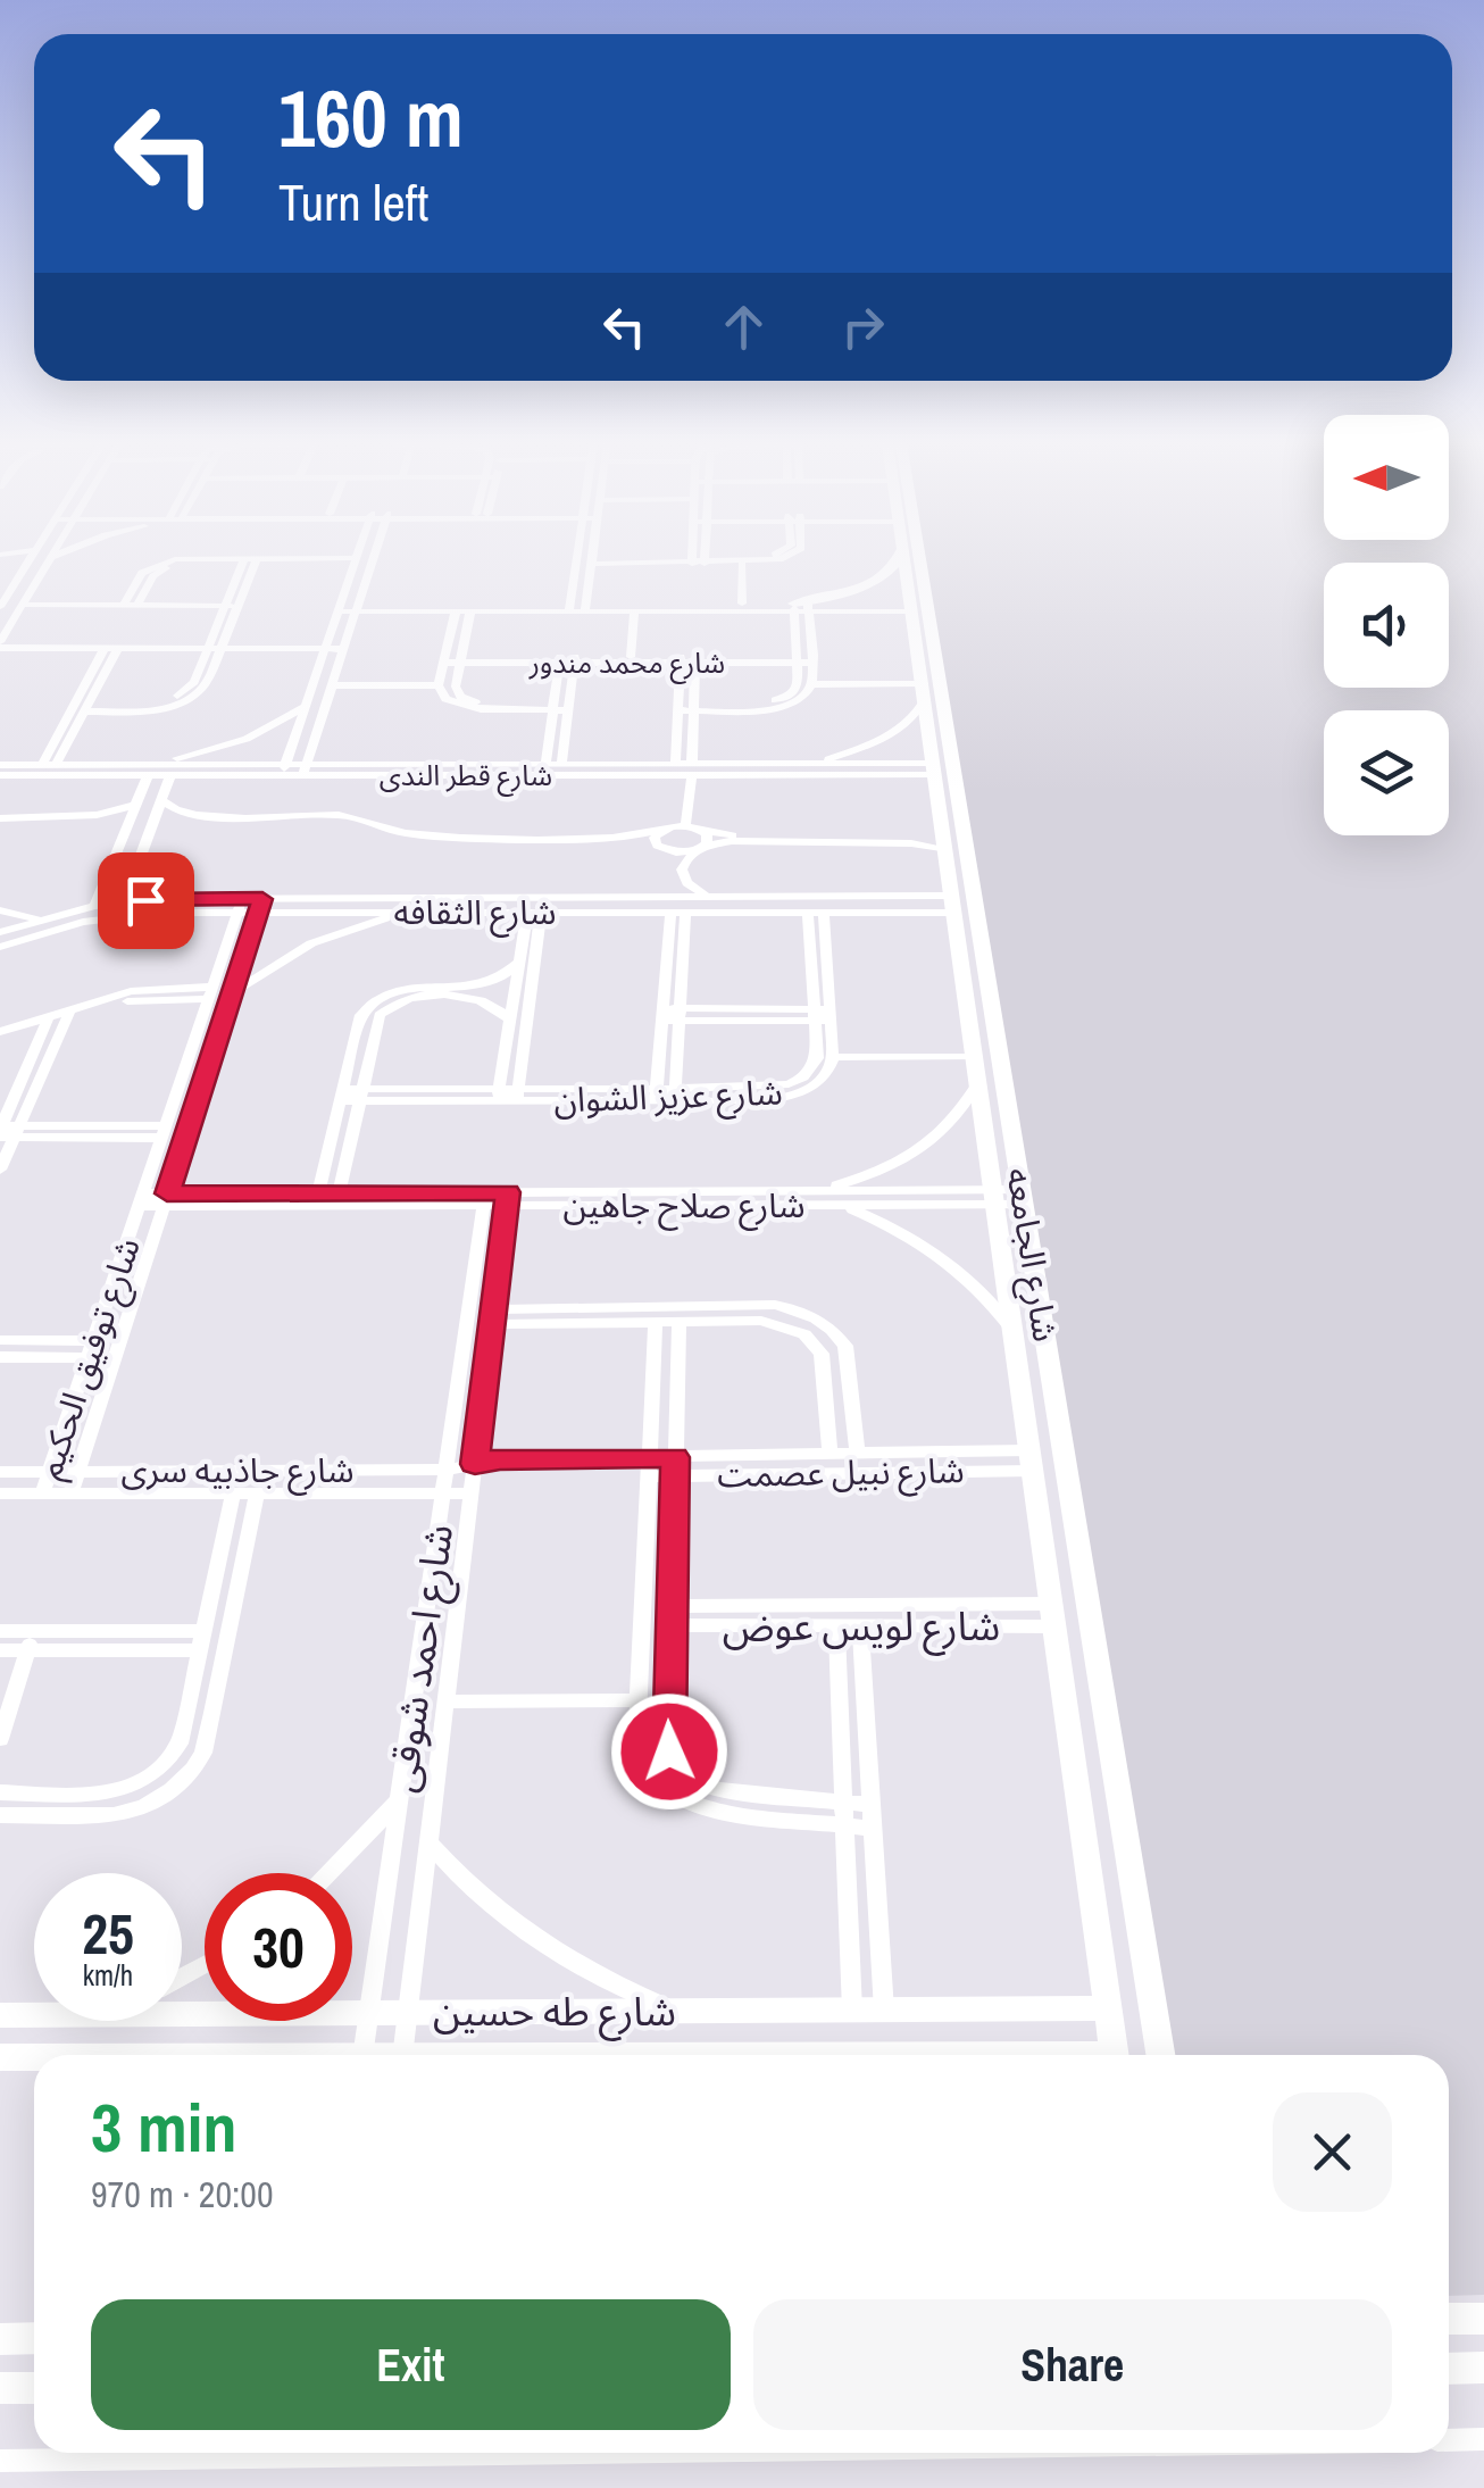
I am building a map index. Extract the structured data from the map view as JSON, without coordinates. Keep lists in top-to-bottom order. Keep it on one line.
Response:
{"streets":{"street":["شارع محمد مندور","شارع قطر الندى","شارع الثقافه","شارع عزيز الشوان","شارع صلاح جاهين","شارع الجامعه","شارع توفيق الحكيم","شارع جاذبيه سرى","شارع نبيل عصمت","شارع لويس عوض","شارع احمد شوقى","شارع طه حسين"]},"crossings":[["شارع قطر الندى","شارع الجامعه"],["شارع الثقافه","شارع عزيز الشوان"],["شارع الثقافه","شارع الجامعه"],["شارع الثقافه","شارع توفيق الحكيم"],["شارع صلاح جاهين","شارع الجامعه"],["شارع صلاح جاهين","شارع توفيق الحكيم"],["شارع صلاح جاهين","شارع احمد شوقى"],["شارع الجامعه","شارع نبيل عصمت"],["شارع الجامعه","شارع لويس عوض"],["شارع الجامعه","شارع طه حسين"],["شارع توفيق الحكيم","شارع جاذبيه سرى"],["شارع جاذبيه سرى","شارع نبيل عصمت"],["شارع جاذبيه سرى","شارع احمد شوقى"],["شارع نبيل عصمت","شارع احمد شوقى"],["شارع احمد شوقى","شارع طه حسين"]],"north":"left","page":{"turn":["160 m","Turn left"],"speed":"25 km/h","limit":"30","heading":["3 min","970 m · 20:00"],"buttons":["Exit","Share"]}}
